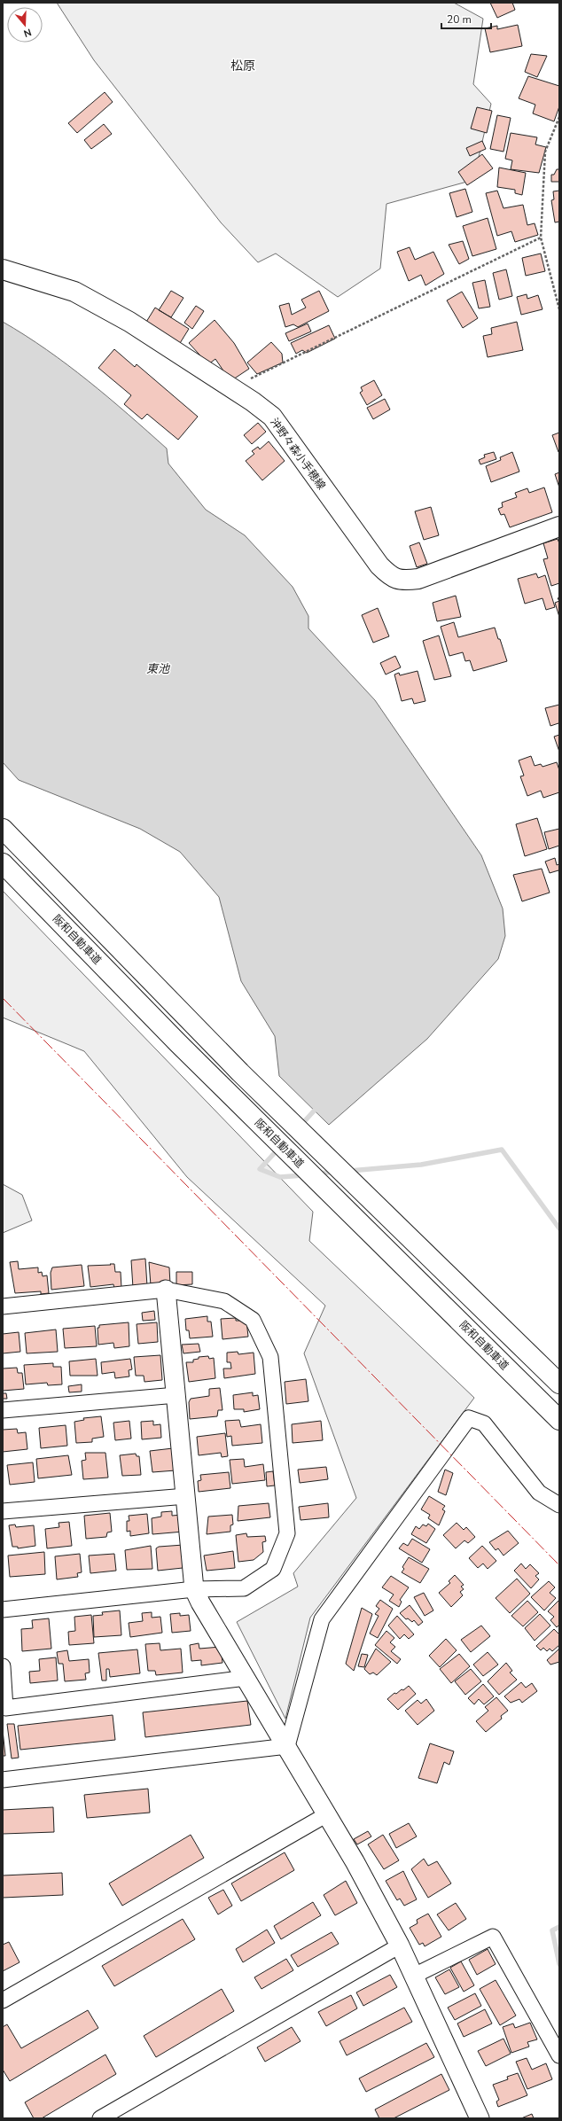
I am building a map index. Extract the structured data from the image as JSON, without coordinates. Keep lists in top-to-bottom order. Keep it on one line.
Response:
{"streets":{"main road":["沖野々森小手穂線","阪和自動車道"]},"districts":["松原"],"water":["東池"],"scale_bar":"20 m","north":"bottom"}
